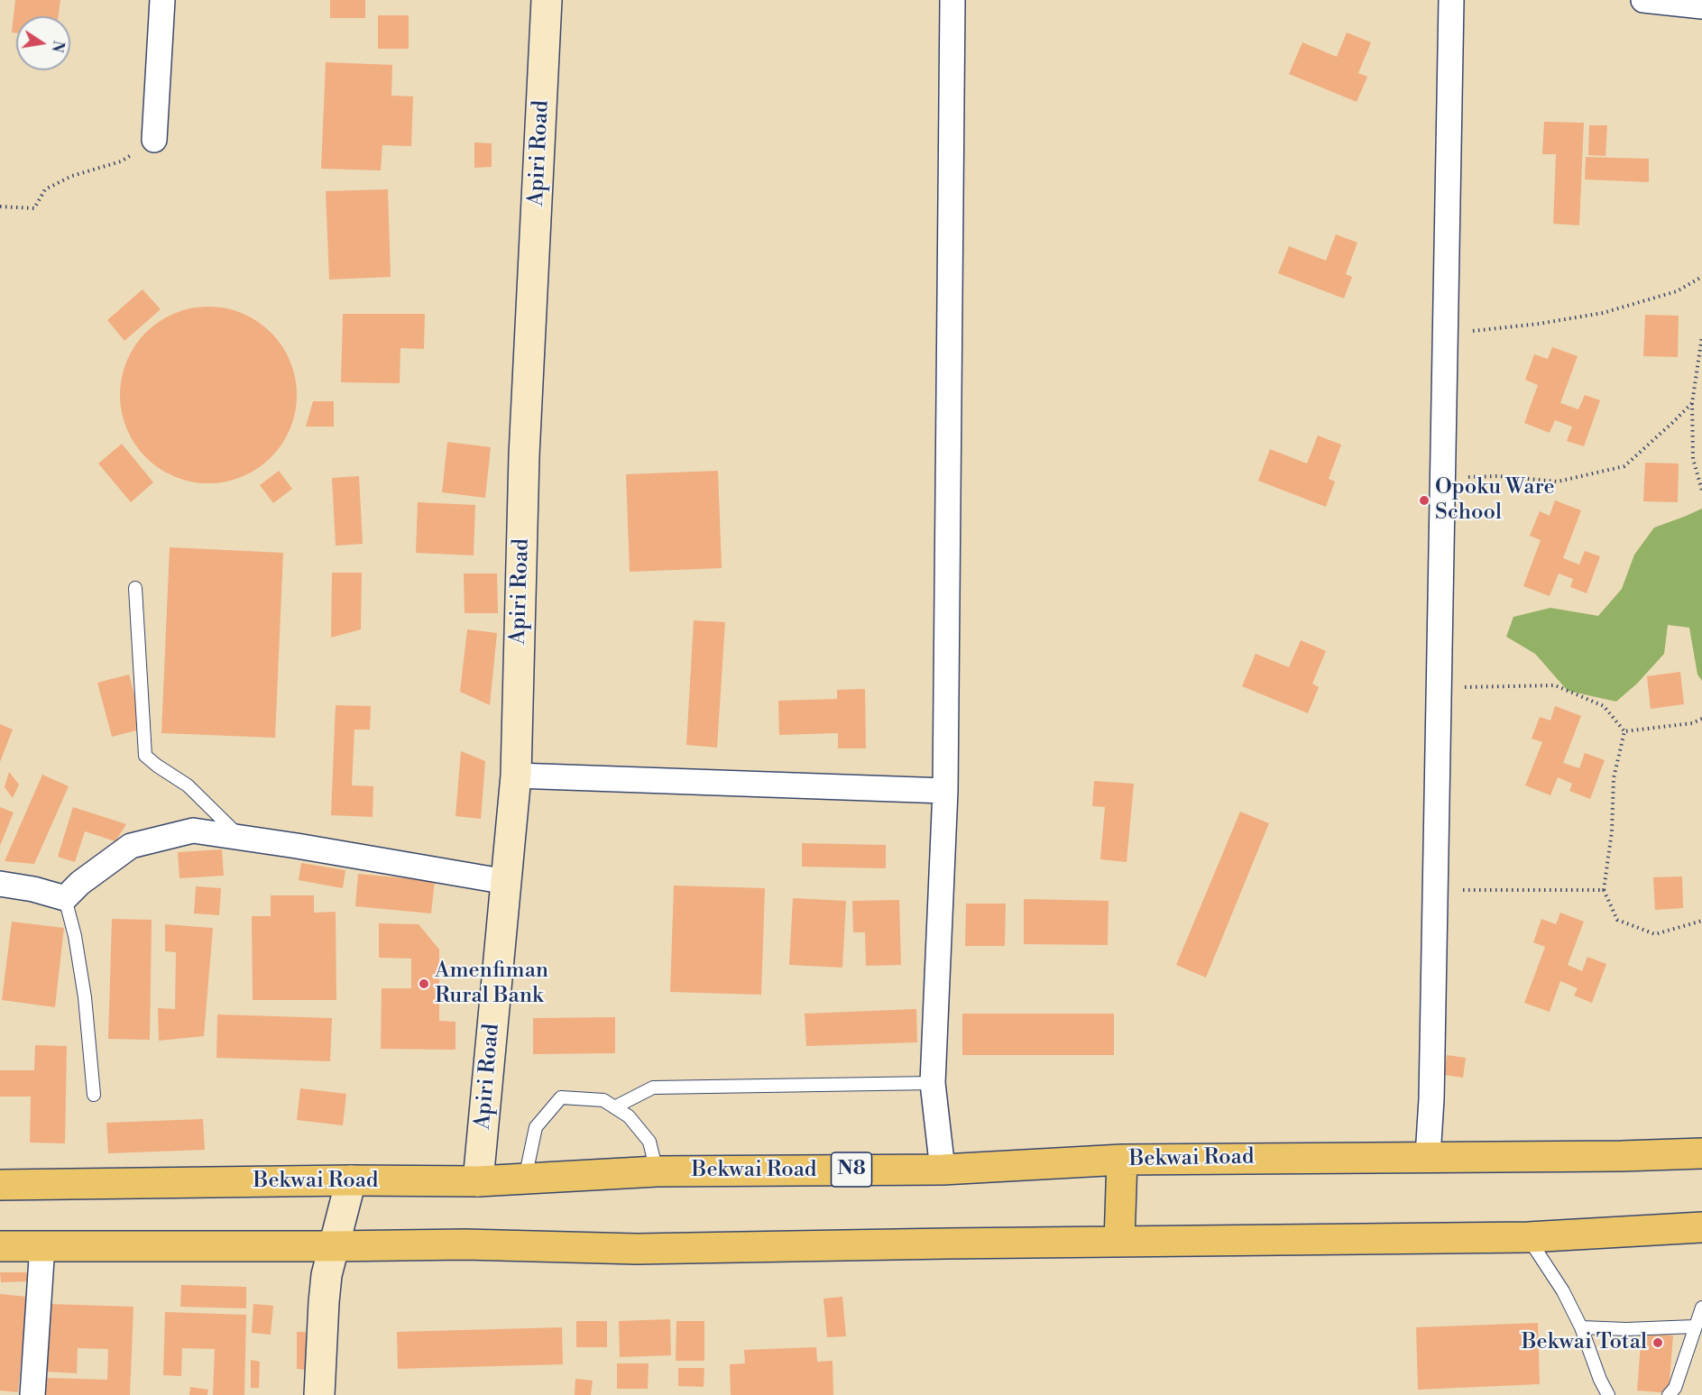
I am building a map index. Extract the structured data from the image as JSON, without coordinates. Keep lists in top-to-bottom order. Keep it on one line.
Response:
{"streets":{"highway":["Bekwai Road","N8"],"street":["Apiri Road"]},"crossings":[["Apiri Road","Bekwai Road"]],"places":["Opoku Ware School","Amenfiman Rural Bank","Bekwai Total"],"north":"right"}
